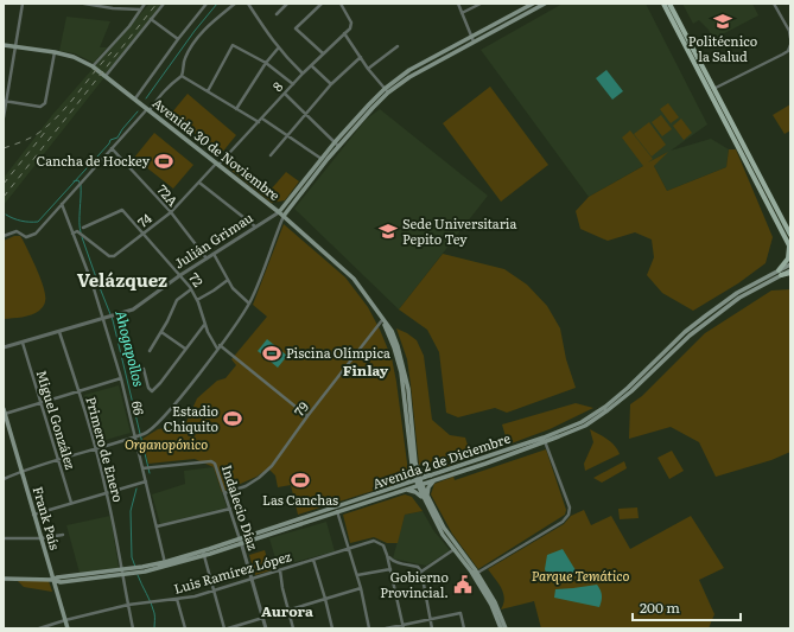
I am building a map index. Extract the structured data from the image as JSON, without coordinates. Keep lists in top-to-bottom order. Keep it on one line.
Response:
{"streets":{"main road":["Avenida 30 de Noviembre","Avenida 2 de Diciembre","Frank País"],"street":["8","72A","74","Julián Grimau","72","66","79","Miguel González","Primero de Enero","Indalecio Díaz","Luis Ramírez López"]},"crossings":[["8","Avenida 30 de Noviembre"],["8","74"],["Avenida 30 de Noviembre","74"],["Avenida 30 de Noviembre","Julián Grimau"],["Avenida 30 de Noviembre","79"],["Avenida 30 de Noviembre","Avenida 2 de Diciembre"],["72A","74"],["72A","Julián Grimau"],["74","72"],["74","66"],["Julián Grimau","72"],["Julián Grimau","66"],["Julián Grimau","Miguel González"],["Julián Grimau","Primero de Enero"],["66","Avenida 2 de Diciembre"],["66","Indalecio Díaz"],["79","Indalecio Díaz"],["Primero de Enero","Avenida 2 de Diciembre"],["Primero de Enero","Luis Ramírez López"],["Avenida 2 de Diciembre","Indalecio Díaz"],["Avenida 2 de Diciembre","Frank País"],["Indalecio Díaz","Luis Ramírez López"],["Frank País","Luis Ramírez López"]],"districts":["Velázquez","Finlay","Aurora"],"water":["Ahogapollos"],"parks":["Organopónico","Parque Temático"],"places":{"school or university":["Politécnico la Salud","Sede Universitaria Pepito Tey"],"sports":["Cancha de Hockey","Piscina Olímpica","Estadio Chiquito","Las Canchas"],"public building":["Gobierno Provincial."]},"scale_bar":"200 m"}
